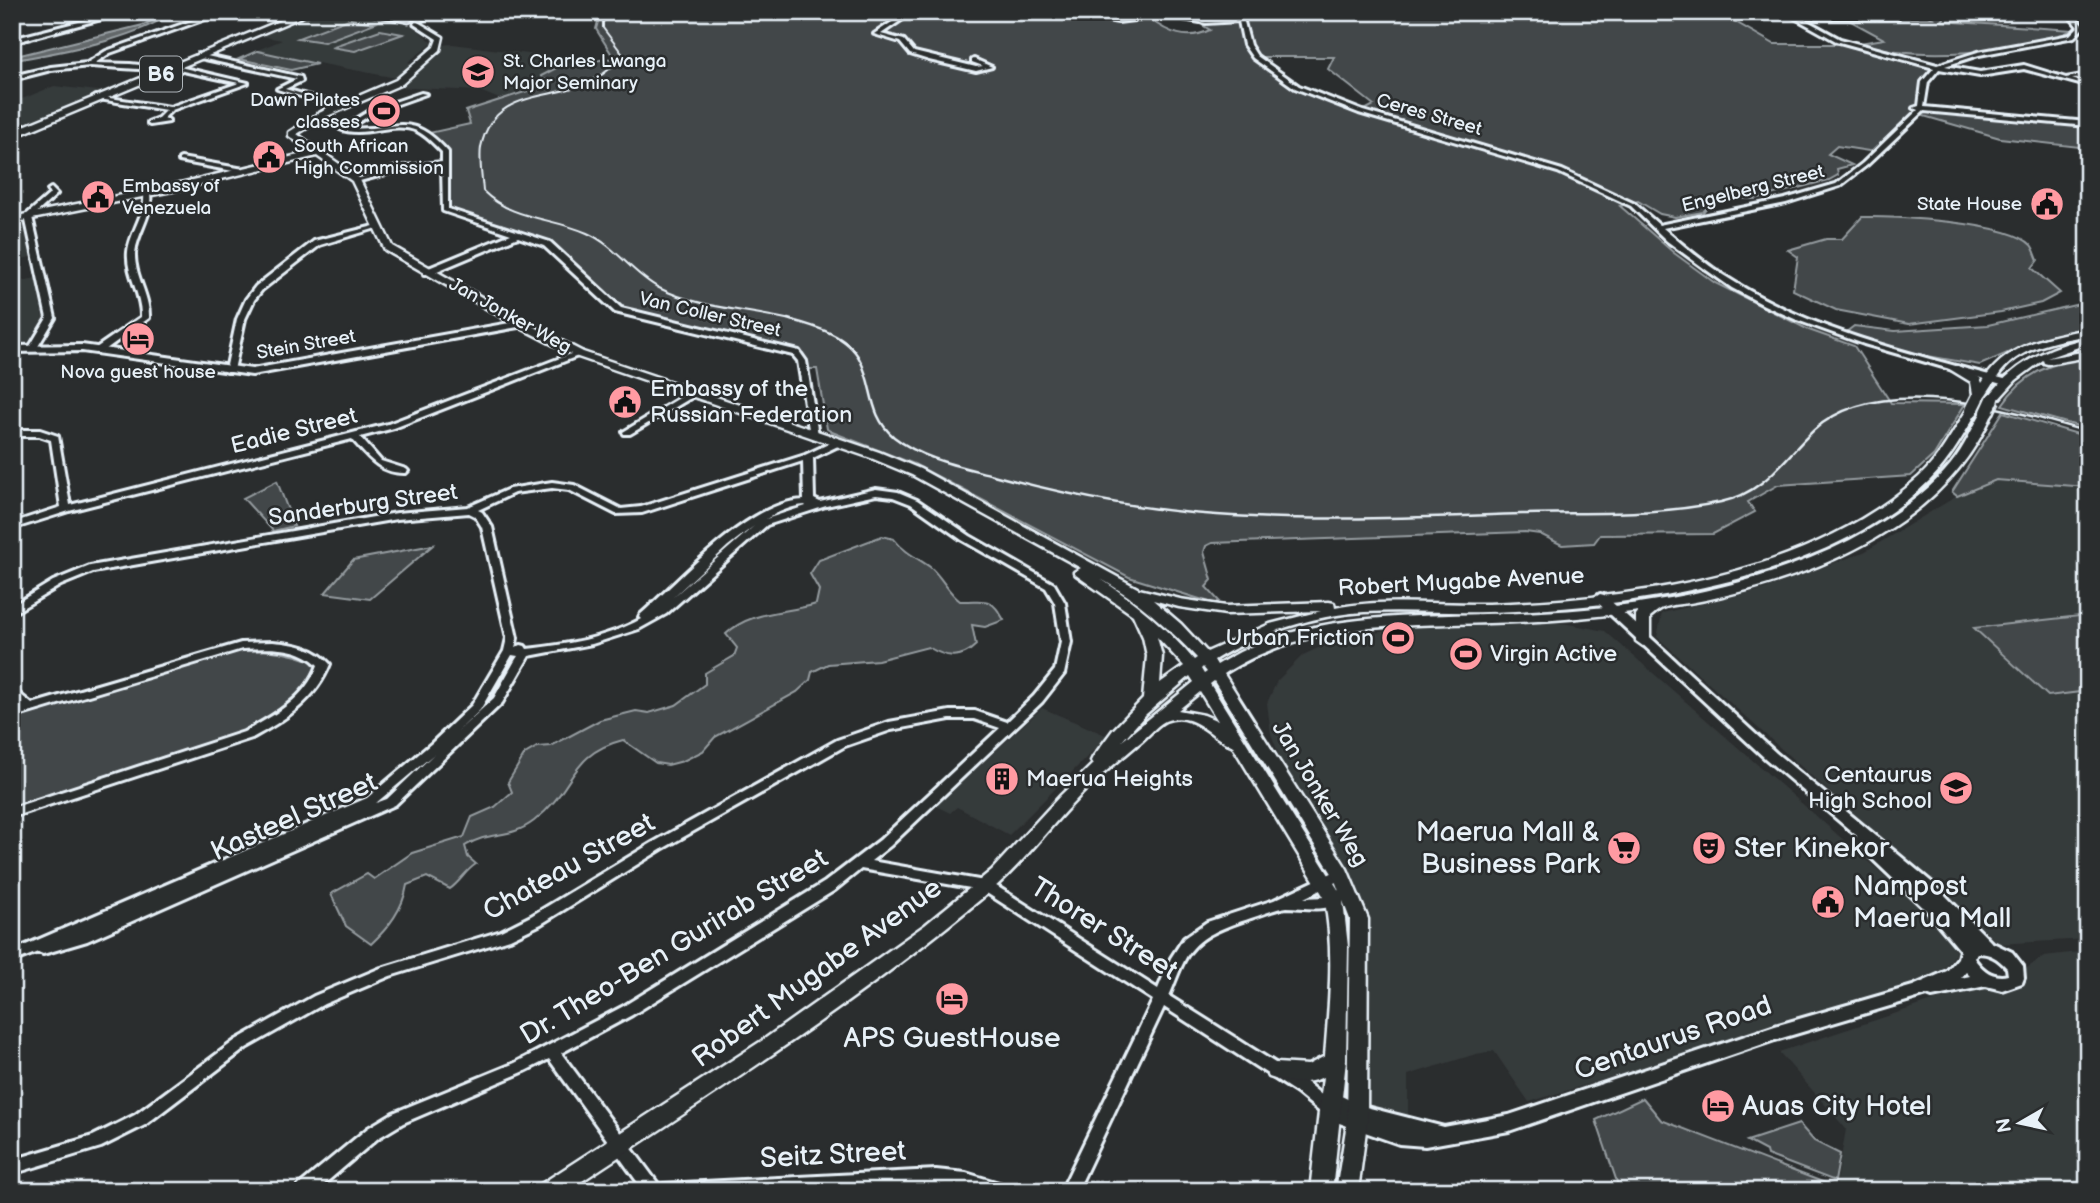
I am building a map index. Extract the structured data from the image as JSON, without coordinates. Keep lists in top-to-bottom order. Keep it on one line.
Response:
{"streets":{"highway":["B6"],"main road":["Jan Jonker Weg","Robert Mugabe Avenue"],"street":["Ceres Street","Engelberg Street","Van Coller Street","Stein Street","Eadie Street","Sanderburg Street","Kasteel Street","Chateau Street","Thorer Street","Dr. Theo-Ben Gurirab Street","Centaurus Road","Seitz Street"]},"crossings":[["Ceres Street","Engelberg Street"],["Ceres Street","Robert Mugabe Avenue"],["Van Coller Street","Jan Jonker Weg"],["Jan Jonker Weg","Stein Street"],["Jan Jonker Weg","Eadie Street"],["Jan Jonker Weg","Sanderburg Street"],["Jan Jonker Weg","Robert Mugabe Avenue"],["Jan Jonker Weg","Centaurus Road"],["Robert Mugabe Avenue","Thorer Street"],["Robert Mugabe Avenue","Centaurus Road"],["Kasteel Street","Dr. Theo-Ben Gurirab Street"],["Chateau Street","Dr. Theo-Ben Gurirab Street"],["Thorer Street","Dr. Theo-Ben Gurirab Street"],["Thorer Street","Centaurus Road"]],"places":{"school or university":["St. Charles Lwanga Major Seminary","Centaurus High School"],"sports":["Dawn Pilates classes","Urban Friction","Virgin Active"],"public building":["South African High Commission","Embassy of Venezuela","State House","Embassy of the Russian Federation","Nampost Maerua Mall"],"hotel":["Nova guest house","APS GuestHouse","Auas City Hotel"],"building":["Maerua Heights"],"supermarket":["Maerua Mall & Business Park"],"theatre":["Ster Kinekor"]},"north":"left"}
